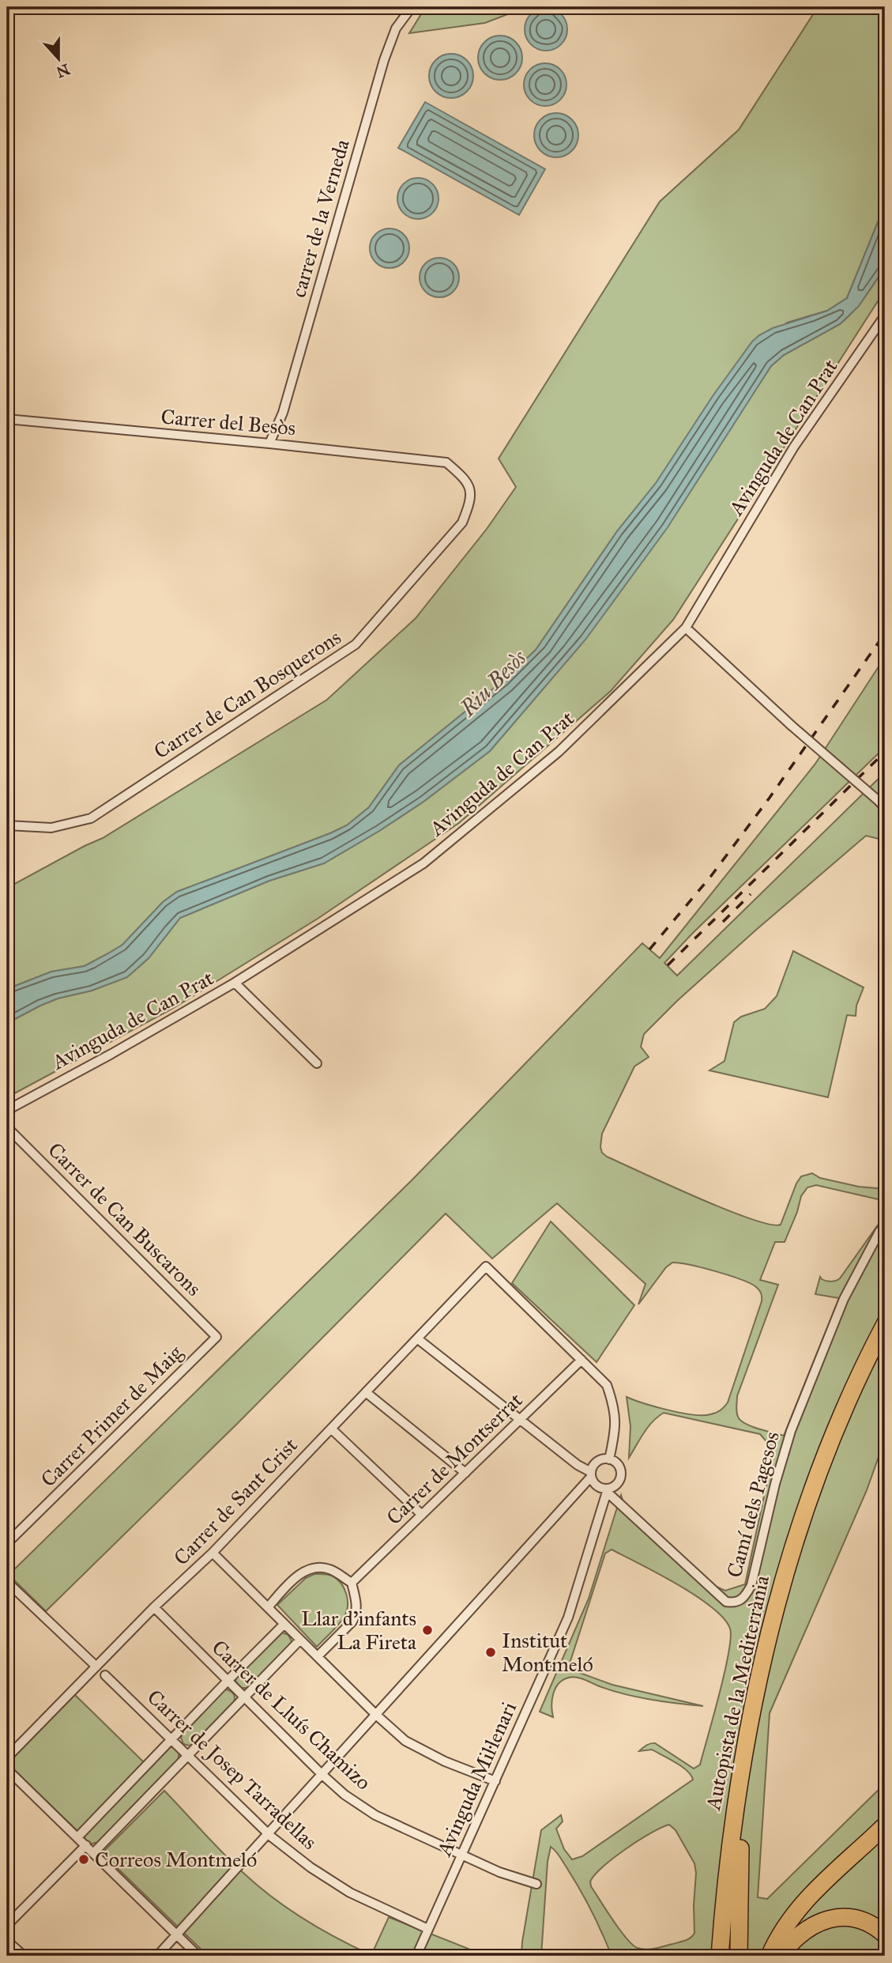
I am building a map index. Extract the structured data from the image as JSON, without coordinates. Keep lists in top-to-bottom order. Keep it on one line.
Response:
{"streets":{"highway":["Autopista de la Mediterrània"],"street":["carrer de la Verneda","Carrer del Besòs","Avinguda de Can Prat","Carrer de Can Bosquerons","Carrer de Can Buscarons","Carrer Primer de Maig","Carrer de Montserrat","Carrer de Sant Crist","Camí dels Pagesos","Carrer de Lluís Chamizo","Carrer de Josep Tarradellas","Avinguda Mil·lenari"]},"crossings":[["carrer de la Verneda","Carrer del Besòs"],["Carrer del Besòs","Carrer de Can Bosquerons"],["Carrer de Can Buscarons","Carrer Primer de Maig"],["Carrer de Montserrat","Carrer de Sant Crist"],["Carrer de Sant Crist","Carrer de Lluís Chamizo"],["Camí dels Pagesos","Avinguda Mil·lenari"],["Carrer de Lluís Chamizo","Avinguda Mil·lenari"],["Carrer de Josep Tarradellas","Avinguda Mil·lenari"]],"water":["Riu Besòs"],"places":["Llar d'infants La Fireta","Institut Montmeló","Correos Montmeló"],"north":"bottom"}
